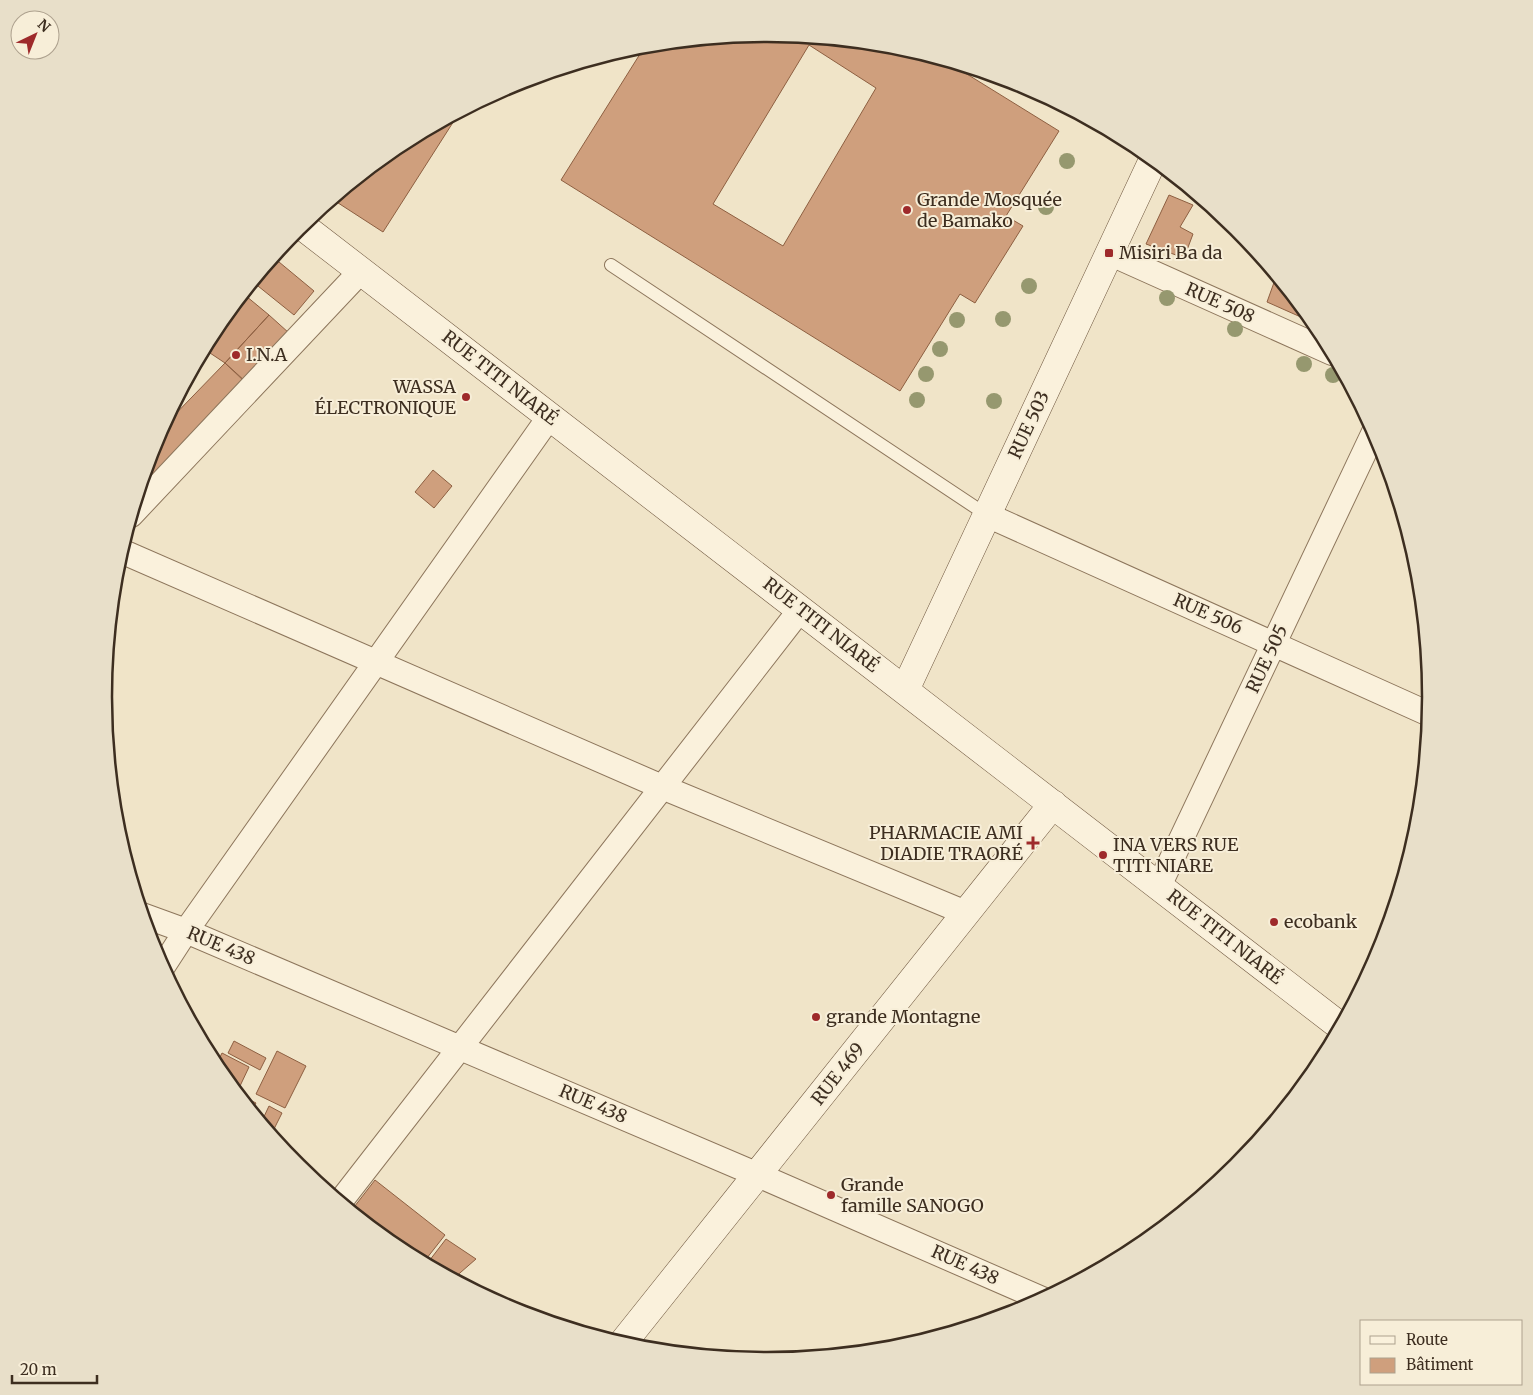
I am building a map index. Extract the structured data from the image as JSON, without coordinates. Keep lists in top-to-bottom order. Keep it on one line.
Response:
{"streets":{"main road":["RUE TITI NIARÉ","RUE 503","RUE 469"],"street":["RUE 508","RUE 506","RUE 505","RUE 438"]},"crossings":[["RUE 508","RUE 503"],["RUE TITI NIARÉ","RUE 503"],["RUE TITI NIARÉ","RUE 505"],["RUE TITI NIARÉ","RUE 469"],["RUE 503","RUE 506"],["RUE 506","RUE 505"],["RUE 438","RUE 469"]],"places":{"other":["Grande Mosquée de Bamako","I.N.A","WASSA ÉLECTRONIQUE","INA VERS RUE TITI NIARE","ecobank","grande Montagne","Grande famille SANOGO"],"transit":["Misiri Ba da"],"health":["PHARMACIE AMI DIADIE TRAORÉ"]},"legend":["Route","Bâtiment"],"scale_bar":"20 m","north":"top right"}
